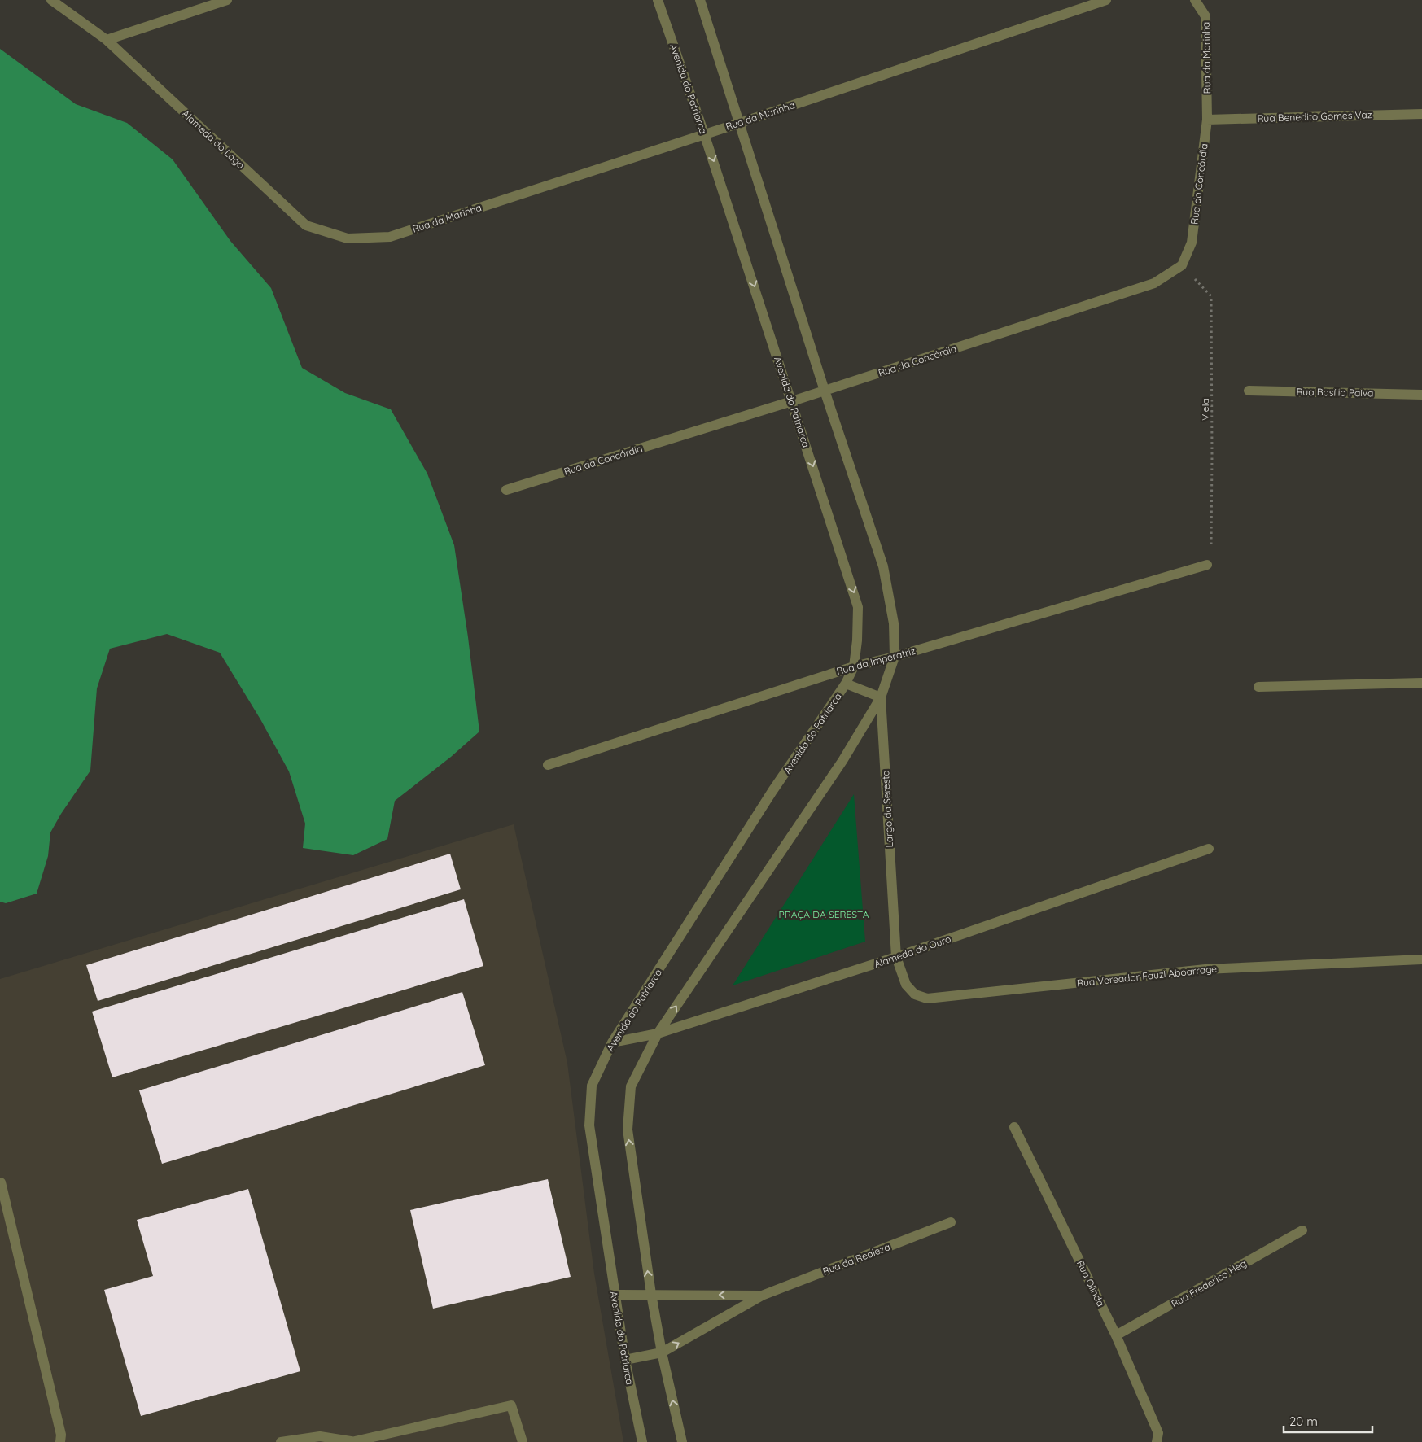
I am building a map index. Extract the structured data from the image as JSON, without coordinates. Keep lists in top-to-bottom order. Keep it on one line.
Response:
{"streets":{"street":["Rua da Marinha","Avenida do Patriarca","Rua Benedito Gomes Vaz","Alameda do Lago","Rua da Concórdia","Rua Basílio Paiva","Rua da Imperatriz","Largo da Seresta","Alameda do Ouro","Rua Vereador Fauzi Aboarrage","Rua da Realeza","Rua Olinda","Rua Frederico Heg"],"path":["Viela"]},"crossings":[["Rua da Marinha","Avenida do Patriarca"],["Rua da Marinha","Rua Benedito Gomes Vaz"],["Rua da Marinha","Alameda do Lago"],["Rua da Marinha","Rua da Concórdia"],["Avenida do Patriarca","Rua da Concórdia"],["Avenida do Patriarca","Rua da Imperatriz"],["Avenida do Patriarca","Alameda do Ouro"],["Avenida do Patriarca","Rua da Realeza"],["Rua Benedito Gomes Vaz","Rua da Concórdia"],["Rua da Concórdia","Viela"],["Viela","Rua da Imperatriz"],["Largo da Seresta","Alameda do Ouro"],["Largo da Seresta","Rua Vereador Fauzi Aboarrage"],["Alameda do Ouro","Rua Vereador Fauzi Aboarrage"],["Rua Olinda","Rua Frederico Heg"]],"parks":["PRAÇA DA SERESTA"],"scale_bar":"20 m"}
